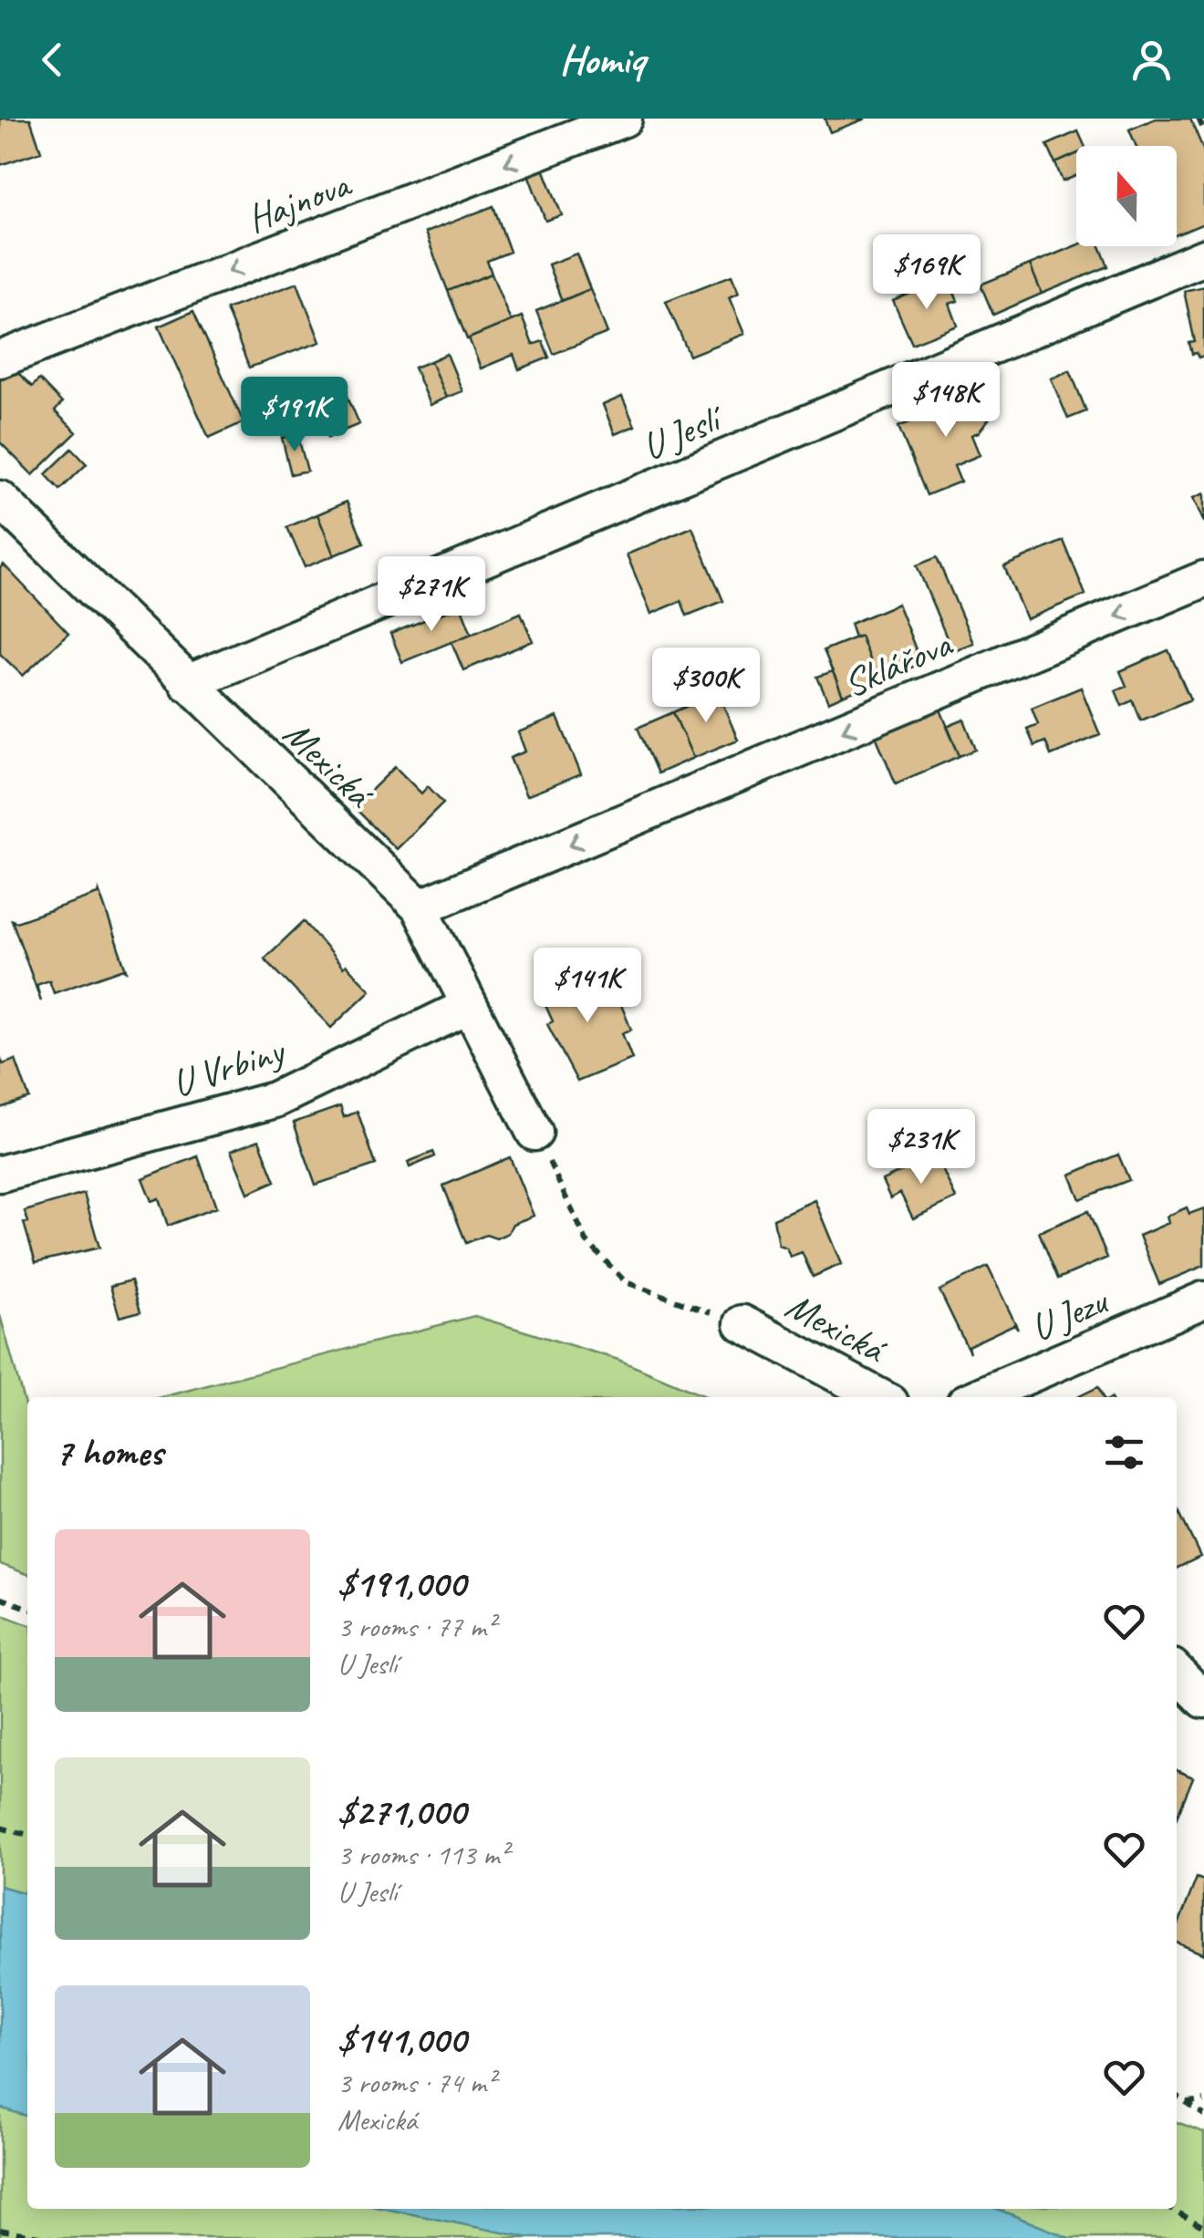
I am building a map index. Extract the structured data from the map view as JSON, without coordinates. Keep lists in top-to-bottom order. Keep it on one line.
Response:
{"streets":{"street":["Hajnova","U Jeslí","Sklářova","Mexická","U Vrbiny","U Jezu"]},"crossings":[["U Jeslí","Mexická"],["Sklářova","Mexická"],["Mexická","U Vrbiny"]],"one_way":["Hajnova","Sklářova"],"north":"top","page":{"header":"Homiq","price":["$169K","$148K","$191K","$271K","$300K","$141K","$231K"],"heading":"7 homes","list":[{"name":"$191,000","note":"3 rooms · 77 m² · U Jeslí"},{"name":"$271,000","note":"3 rooms · 113 m² · U Jeslí"},{"name":"$141,000","note":"3 rooms · 74 m² · Mexická"}]}}
